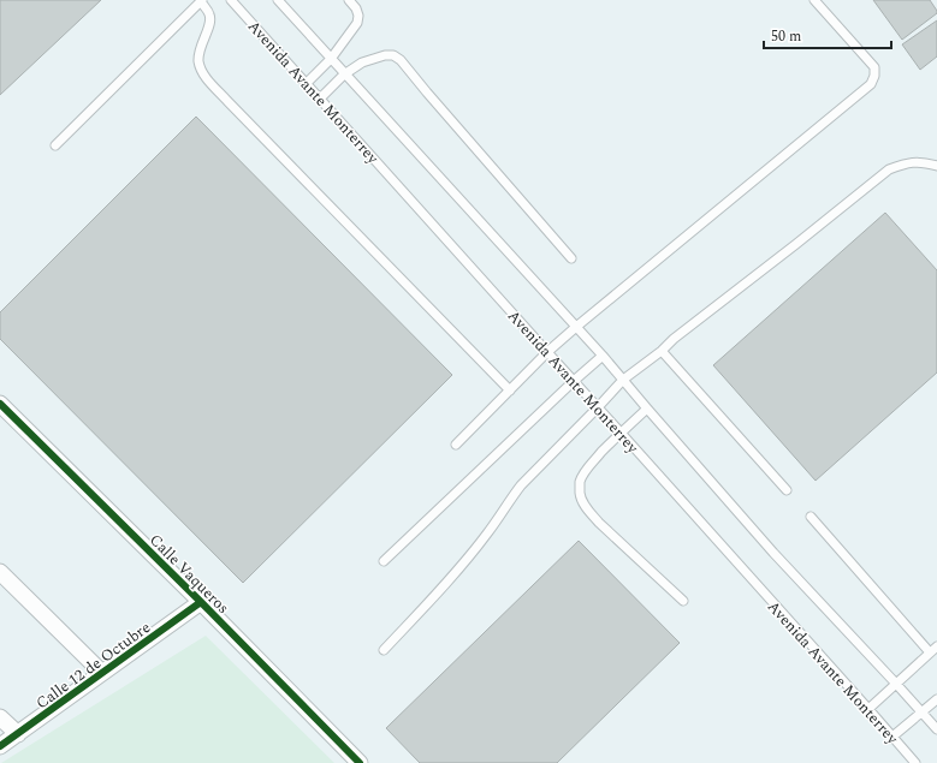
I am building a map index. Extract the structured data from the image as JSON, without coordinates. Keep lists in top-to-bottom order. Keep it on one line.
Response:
{"streets":{"street":["Calle Vaqueros","Calle 12 de Octubre"],"lane":["Avenida Avante Monterrey"]},"crossings":[["Calle Vaqueros","Calle 12 de Octubre"]],"scale_bar":"50 m"}
